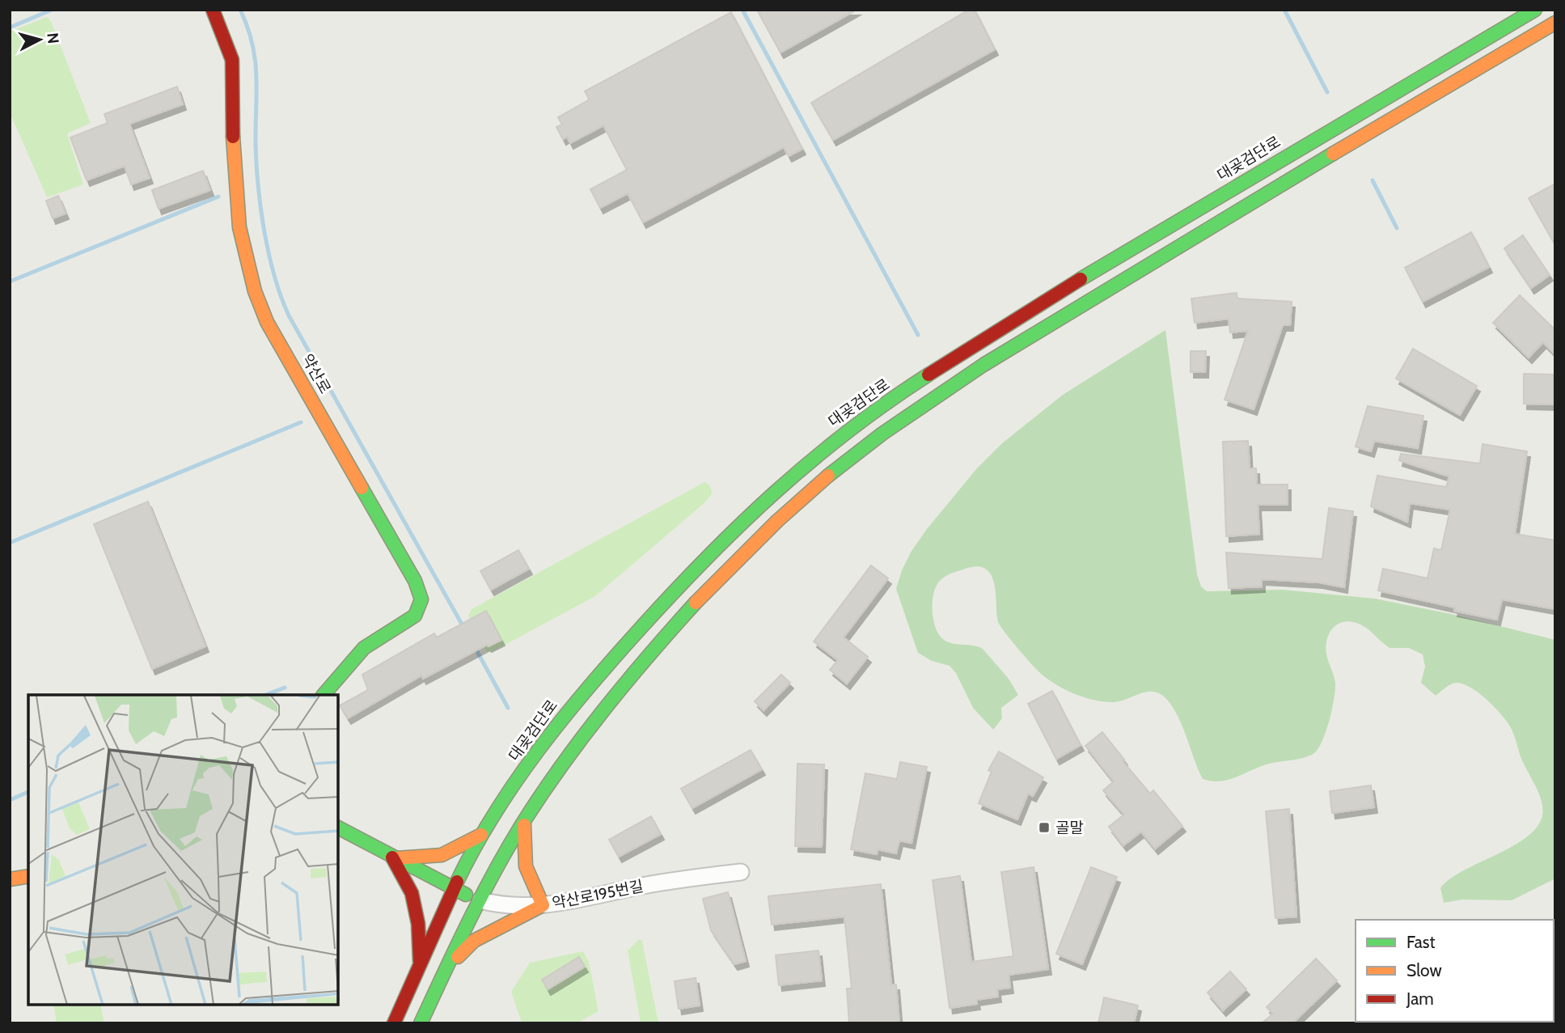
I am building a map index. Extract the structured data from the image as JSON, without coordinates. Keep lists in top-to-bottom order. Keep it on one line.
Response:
{"streets":{"main road":["대곶검단로","약산로","약산로195번길"]},"crossings":[["대곶검단로","약산로195번길"]],"places":{"transit":["골말"]},"legend":["Fast","Slow","Jam"],"north":"right"}
